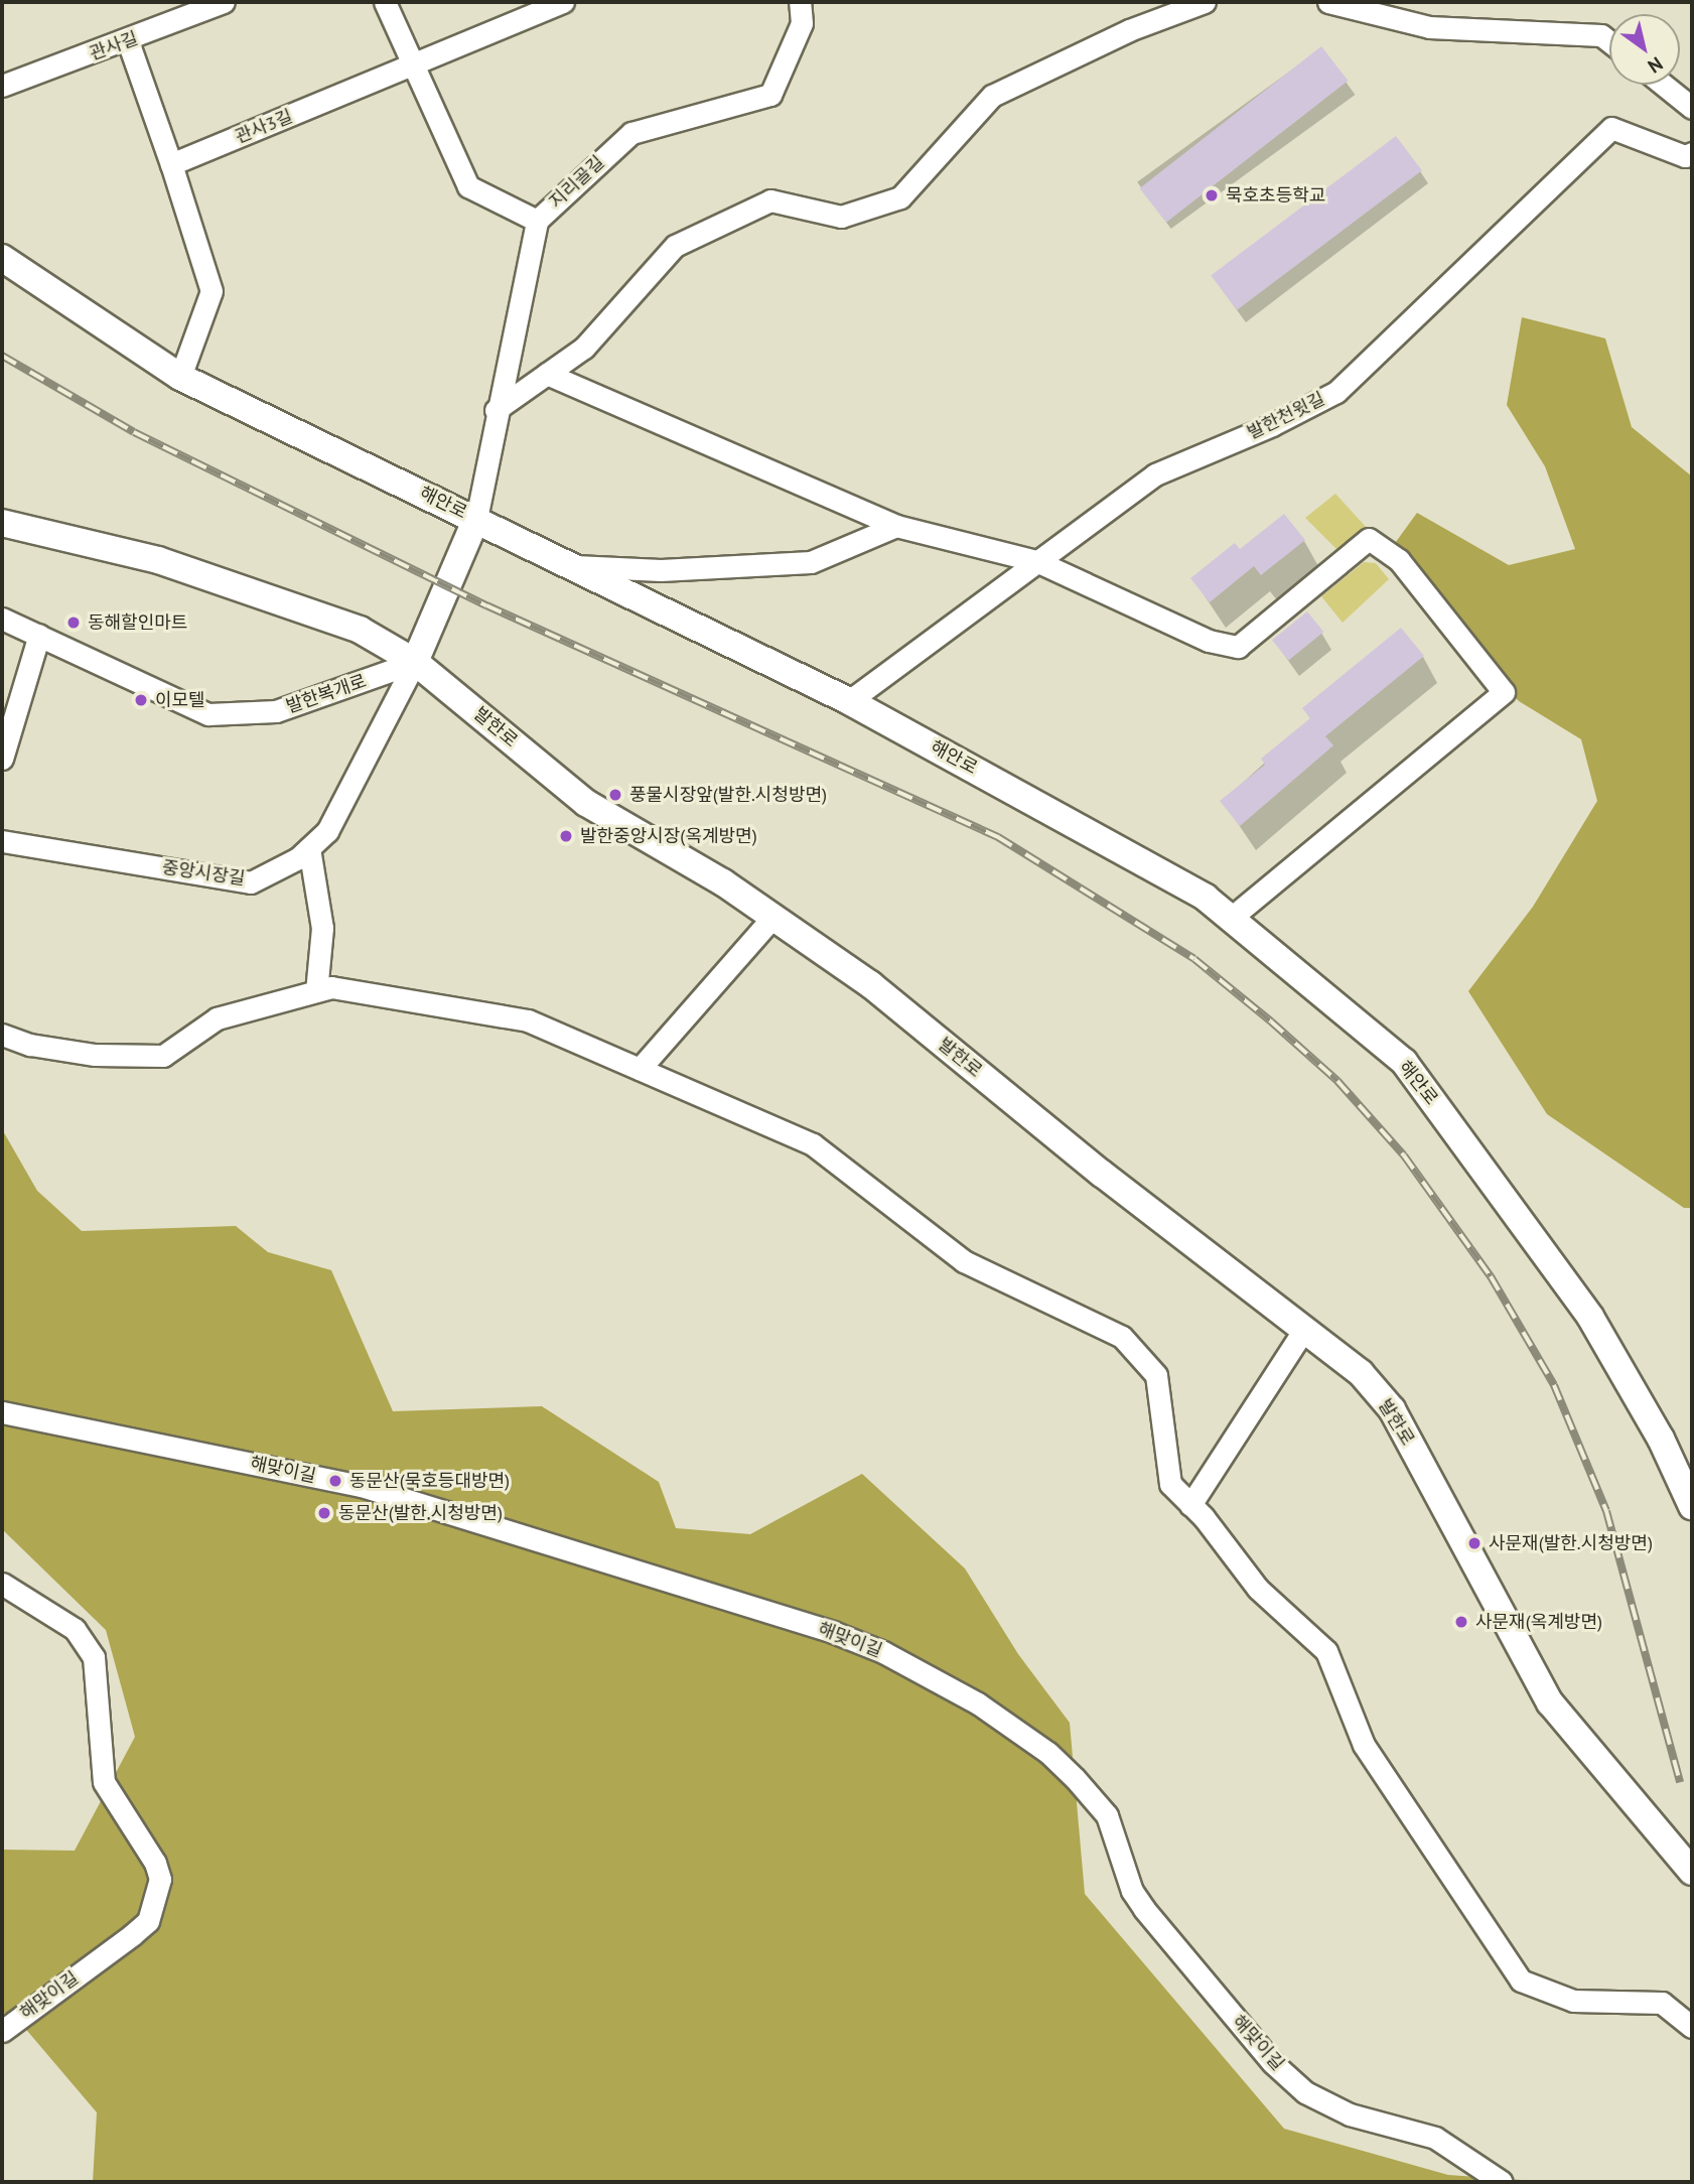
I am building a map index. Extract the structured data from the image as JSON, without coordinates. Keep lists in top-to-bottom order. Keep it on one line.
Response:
{"streets":{"street":["관사길","관사3길","지리골길","발한천윗길","해안로","발한복개로","발한로","중앙시장길","해맞이길"]},"crossings":[["지리골길","해안로"],["발한천윗길","해안로"],["발한복개로","발한로"],["발한복개로","중앙시장길"],["발한로","중앙시장길"]],"places":["묵호초등학교","동해할인마트","이모텔","풍물시장앞(발한.시청방면)","발한중앙시장(옥계방면)","동문산(묵호등대방면)","동문산(발한.시청방면)","사문재(발한.시청방면)","사문재(옥계방면)"],"north":"bottom right"}
